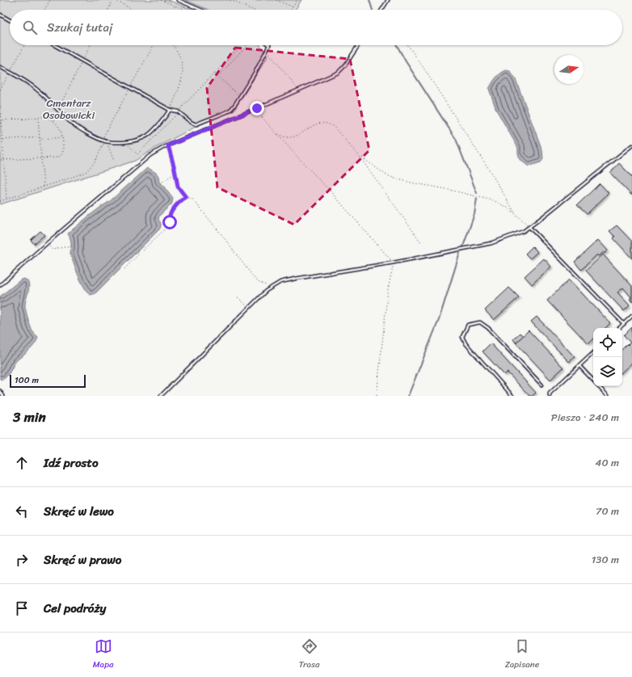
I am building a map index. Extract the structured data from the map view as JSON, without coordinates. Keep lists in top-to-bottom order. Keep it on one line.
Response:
{"parks":["Cmentarz Osobowicki"],"scale_bar":"100 m","north":"right","page":{"search":"Szukaj tutaj","scale":"100 m","heading":["3 min","Pieszo · 240 m"],"list":[["Idź prosto","40 m"],["Skręć w lewo","70 m"],["Skręć w prawo","130 m"],"Cel podróży"],"nav":["Mapa","Trasa","Zapisane"]}}
